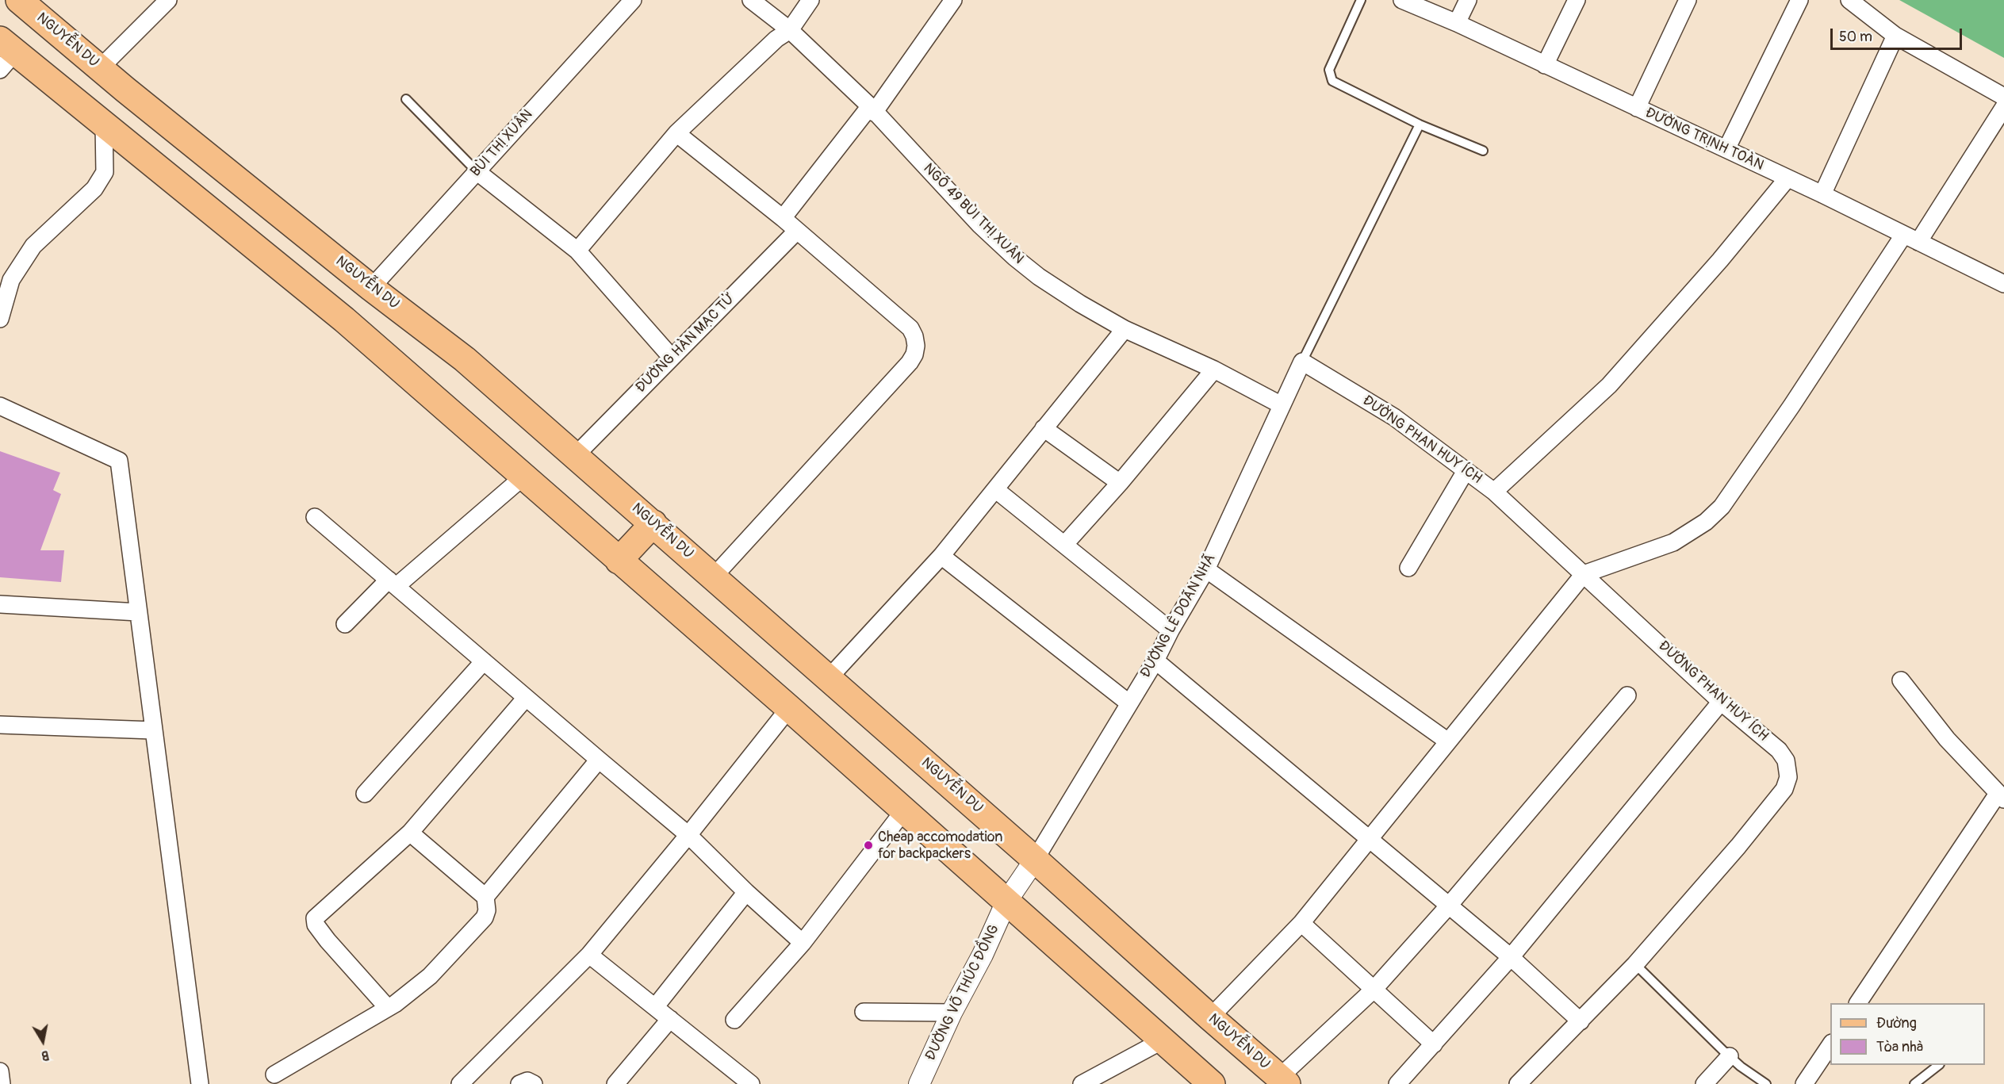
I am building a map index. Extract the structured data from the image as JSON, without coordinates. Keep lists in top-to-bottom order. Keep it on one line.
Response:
{"streets":{"main road":["NGUYỄN DU"],"street":["ĐƯỜNG TRỊNH TOÀN","BÙI THỊ XUÂN","NGÕ 49 BÙI THỊ XUÂN","ĐƯỜNG HÀN MẠC TỬ","ĐƯỜNG PHAN HUY ÍCH","ĐƯỜNG LÊ DOÃN NHÃ","ĐƯỜNG VÕ THÚC ĐỒNG"]},"crossings":[["NGUYỄN DU","BÙI THỊ XUÂN"],["NGUYỄN DU","ĐƯỜNG HÀN MẠC TỬ"],["NGUYỄN DU","ĐƯỜNG LÊ DOÃN NHÃ"],["NGUYỄN DU","ĐƯỜNG VÕ THÚC ĐỒNG"],["NGÕ 49 BÙI THỊ XUÂN","ĐƯỜNG LÊ DOÃN NHÃ"],["ĐƯỜNG PHAN HUY ÍCH","ĐƯỜNG LÊ DOÃN NHÃ"],["ĐƯỜNG LÊ DOÃN NHÃ","ĐƯỜNG VÕ THÚC ĐỒNG"]],"places":["Cheap accomodation for backpackers"],"legend":["Đường","Tòa nhà"],"scale_bar":"50 m","north":"bottom"}
